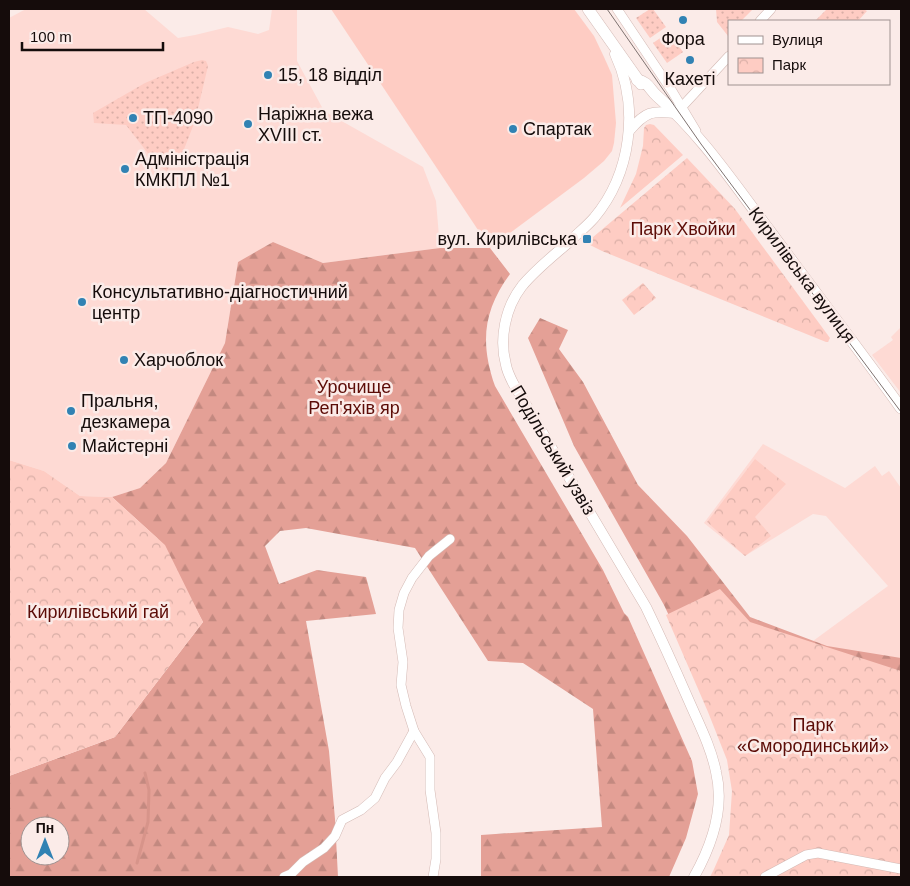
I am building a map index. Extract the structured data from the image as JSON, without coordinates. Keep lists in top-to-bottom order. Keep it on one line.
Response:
{"streets":{"main road":["Кирилівська вулиця"],"street":["Подільський узвіз"]},"crossings":[["Кирилівська вулиця","Подільський узвіз"]],"parks":["Парк Хвойки","Урочище Реп'яхів яр","Кирилівський гай","Парк «Смородинський»"],"places":{"other":["Фора","Кахеті","15, 18 відділ","ТП-4090","Наріжна вежа XVIII ст.","Спартак","Адміністрація КМКПЛ №1","Консультативно-діагностичний центр","Харчоблок","Пральня, дезкамера","Майстерні"],"transit":["вул. Кирилівська"]},"legend":["Вулиця","Парк"],"scale_bar":"100 m","north":"top"}
